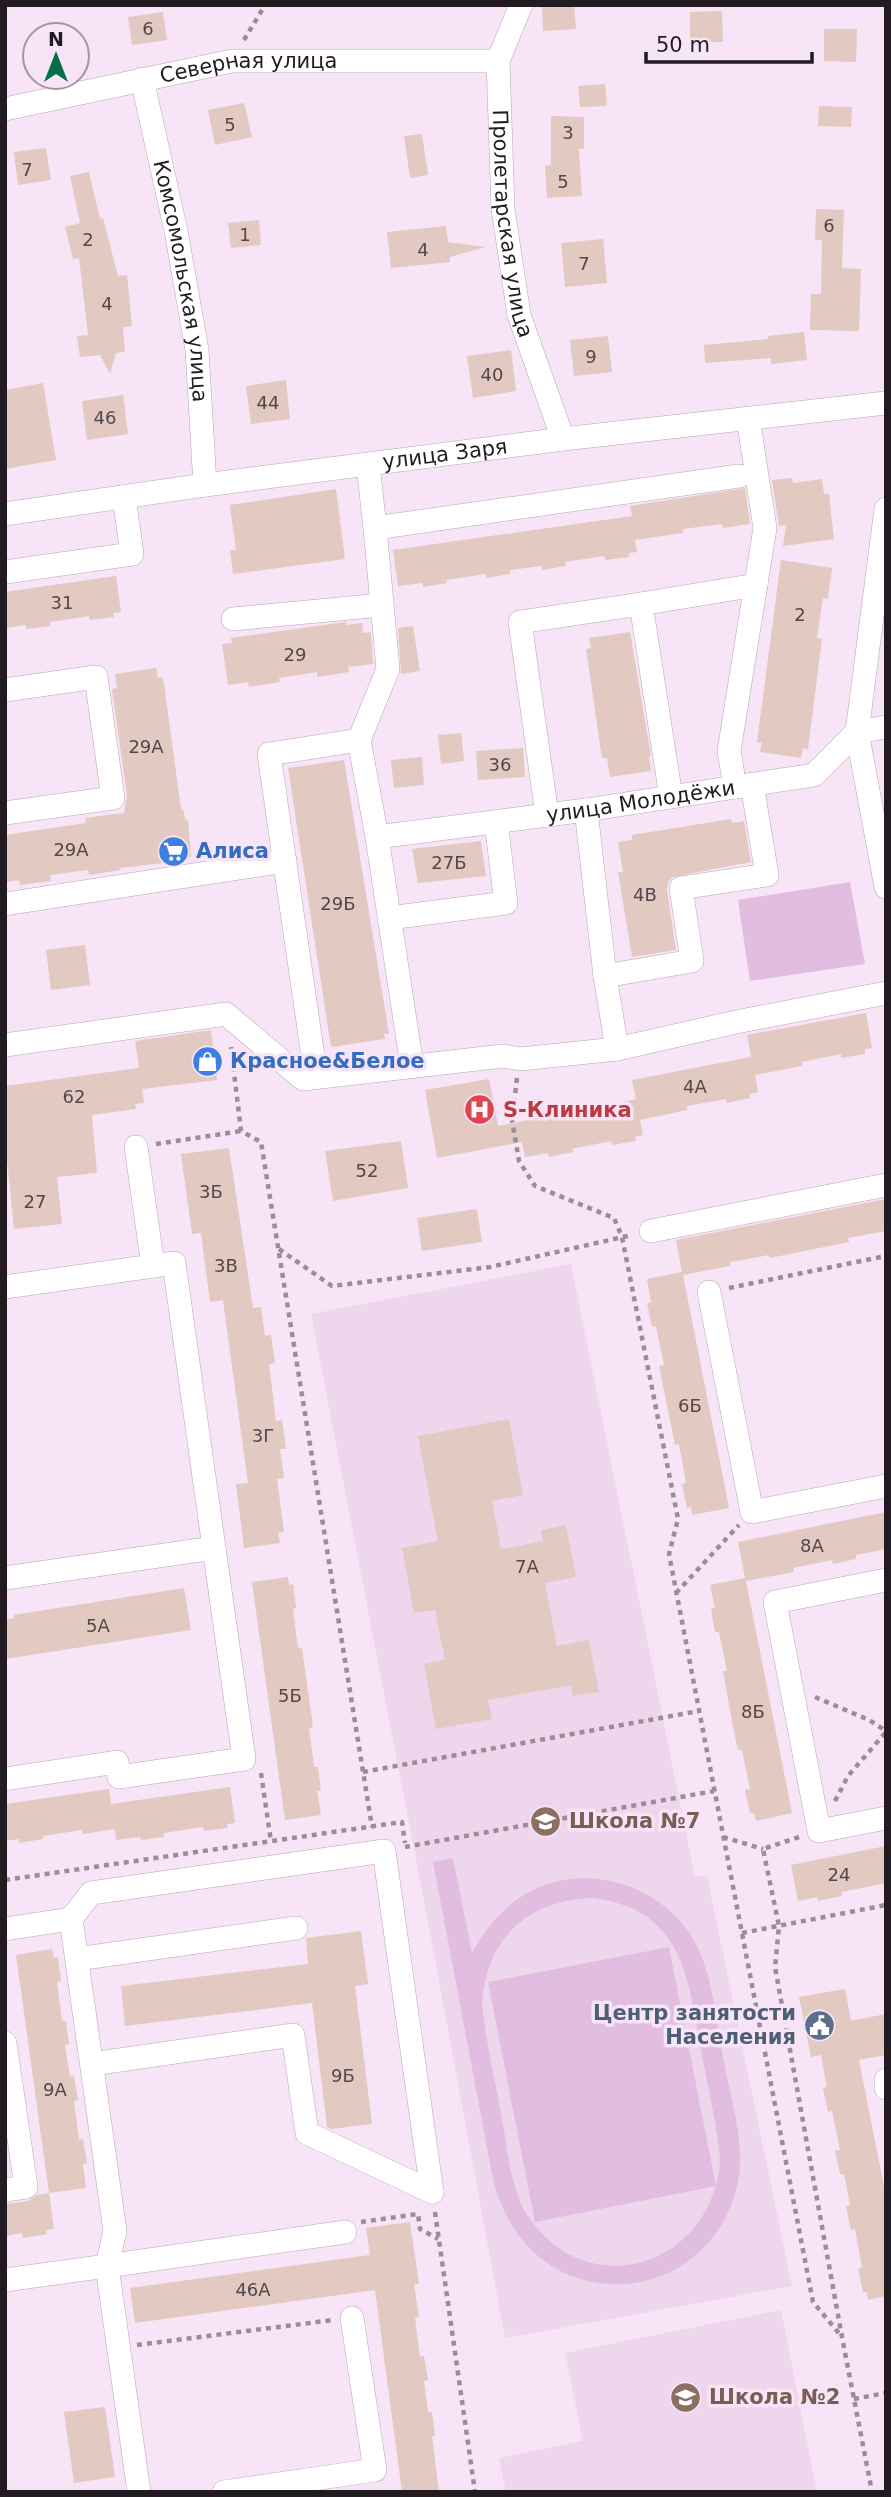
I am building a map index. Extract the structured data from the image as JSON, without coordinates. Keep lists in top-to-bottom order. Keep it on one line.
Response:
{"streets":{"street":["Северная улица","Пролетарская улица","Комсомольская улица","улица Заря","улица Молодёжи"]},"crossings":[["Северная улица","Пролетарская улица"],["Северная улица","Комсомольская улица"],["Пролетарская улица","улица Заря"],["Комсомольская улица","улица Заря"]],"places":{"supermarket":["Алиса"],"shop":["Красное&Белое"],"hospital":["S-Клиника"],"school or university":["Школа №7","Школа №2"],"public building":["Центр занятости Населения"]},"house_numbers":["6","5","3","7","5","6","1","2","4","7","4","9","40","44","46","31","2","29","29А","36","29А","27Б","4В","29Б","4А","62","52","3Б","27","3В","6Б","3Г","8А","7А","5А","5Б","8Б","24","9Б","9А","46А"],"scale_bar":"50 m","north":"top"}
